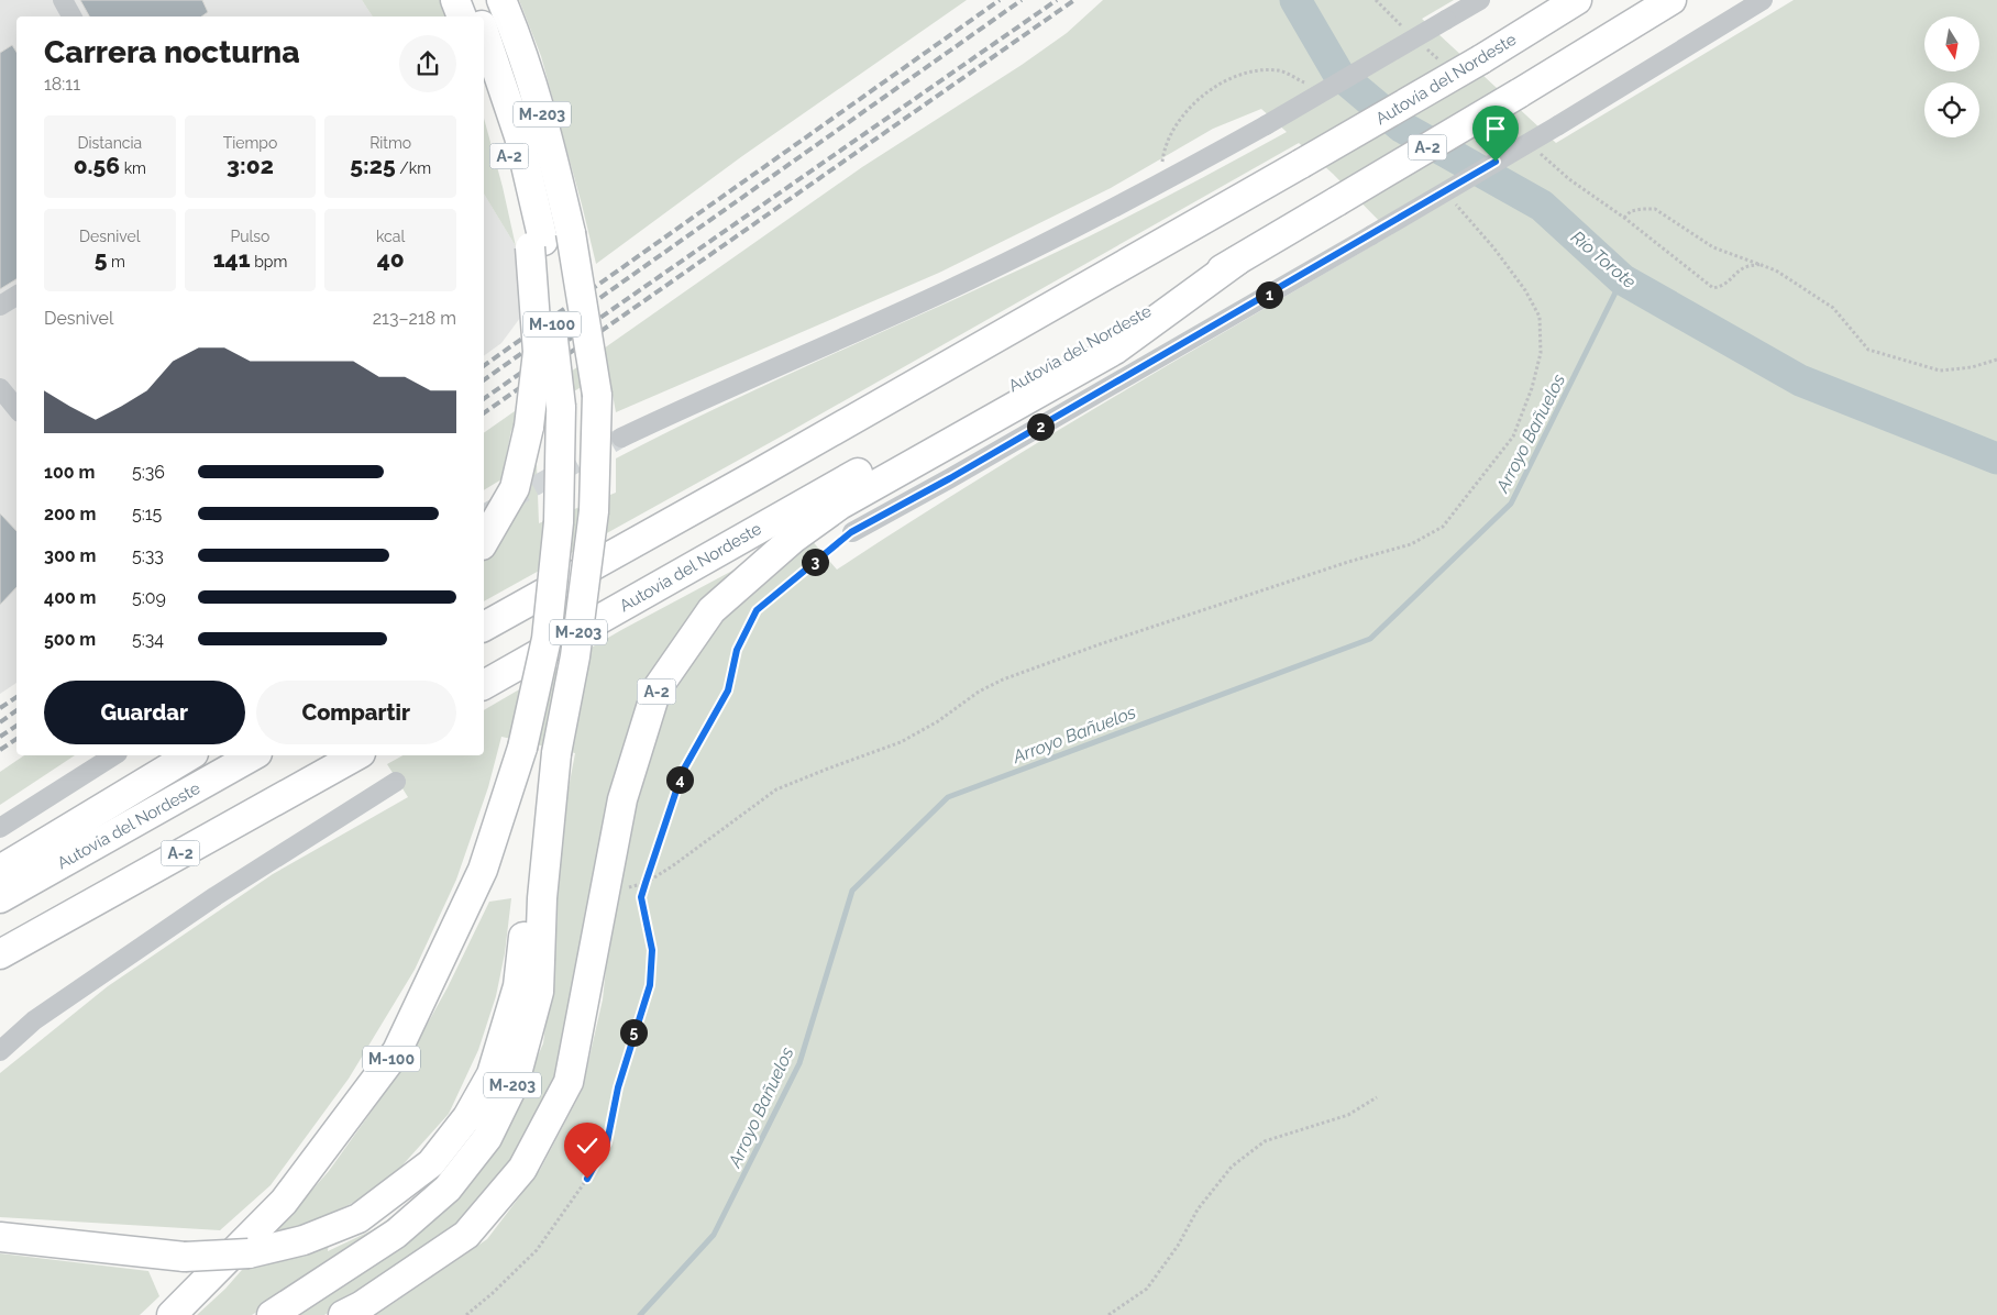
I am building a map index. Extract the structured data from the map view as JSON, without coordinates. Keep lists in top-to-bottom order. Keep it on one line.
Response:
{"streets":{"highway":["Autovía del Nordeste","M-203","A-2","M-100"]},"crossings":[["Autovía del Nordeste","A-2"],["M-203","A-2"],["M-203","M-100"],["A-2","M-100"]],"water":["Río Torote","Arroyo Bañuelos"],"north":"bottom","page":{"heading":["Carrera nocturna","18:11"],"stats":[["Distancia","0.56 km"],["Tiempo","3:02"],["Ritmo","5:25 /km"],["Desnivel","5 m"],["Pulso","141 bpm"],["kcal","40"]],"pins":["1","2","3","4","5"],"chart":["Desnivel","213–218 m"],"list":[{"name":"100 m","note":"5:36"},{"name":"200 m","note":"5:15"},{"name":"300 m","note":"5:33"},{"name":"400 m","note":"5:09"},{"name":"500 m","note":"5:34"}],"buttons":["Guardar","Compartir"]}}
